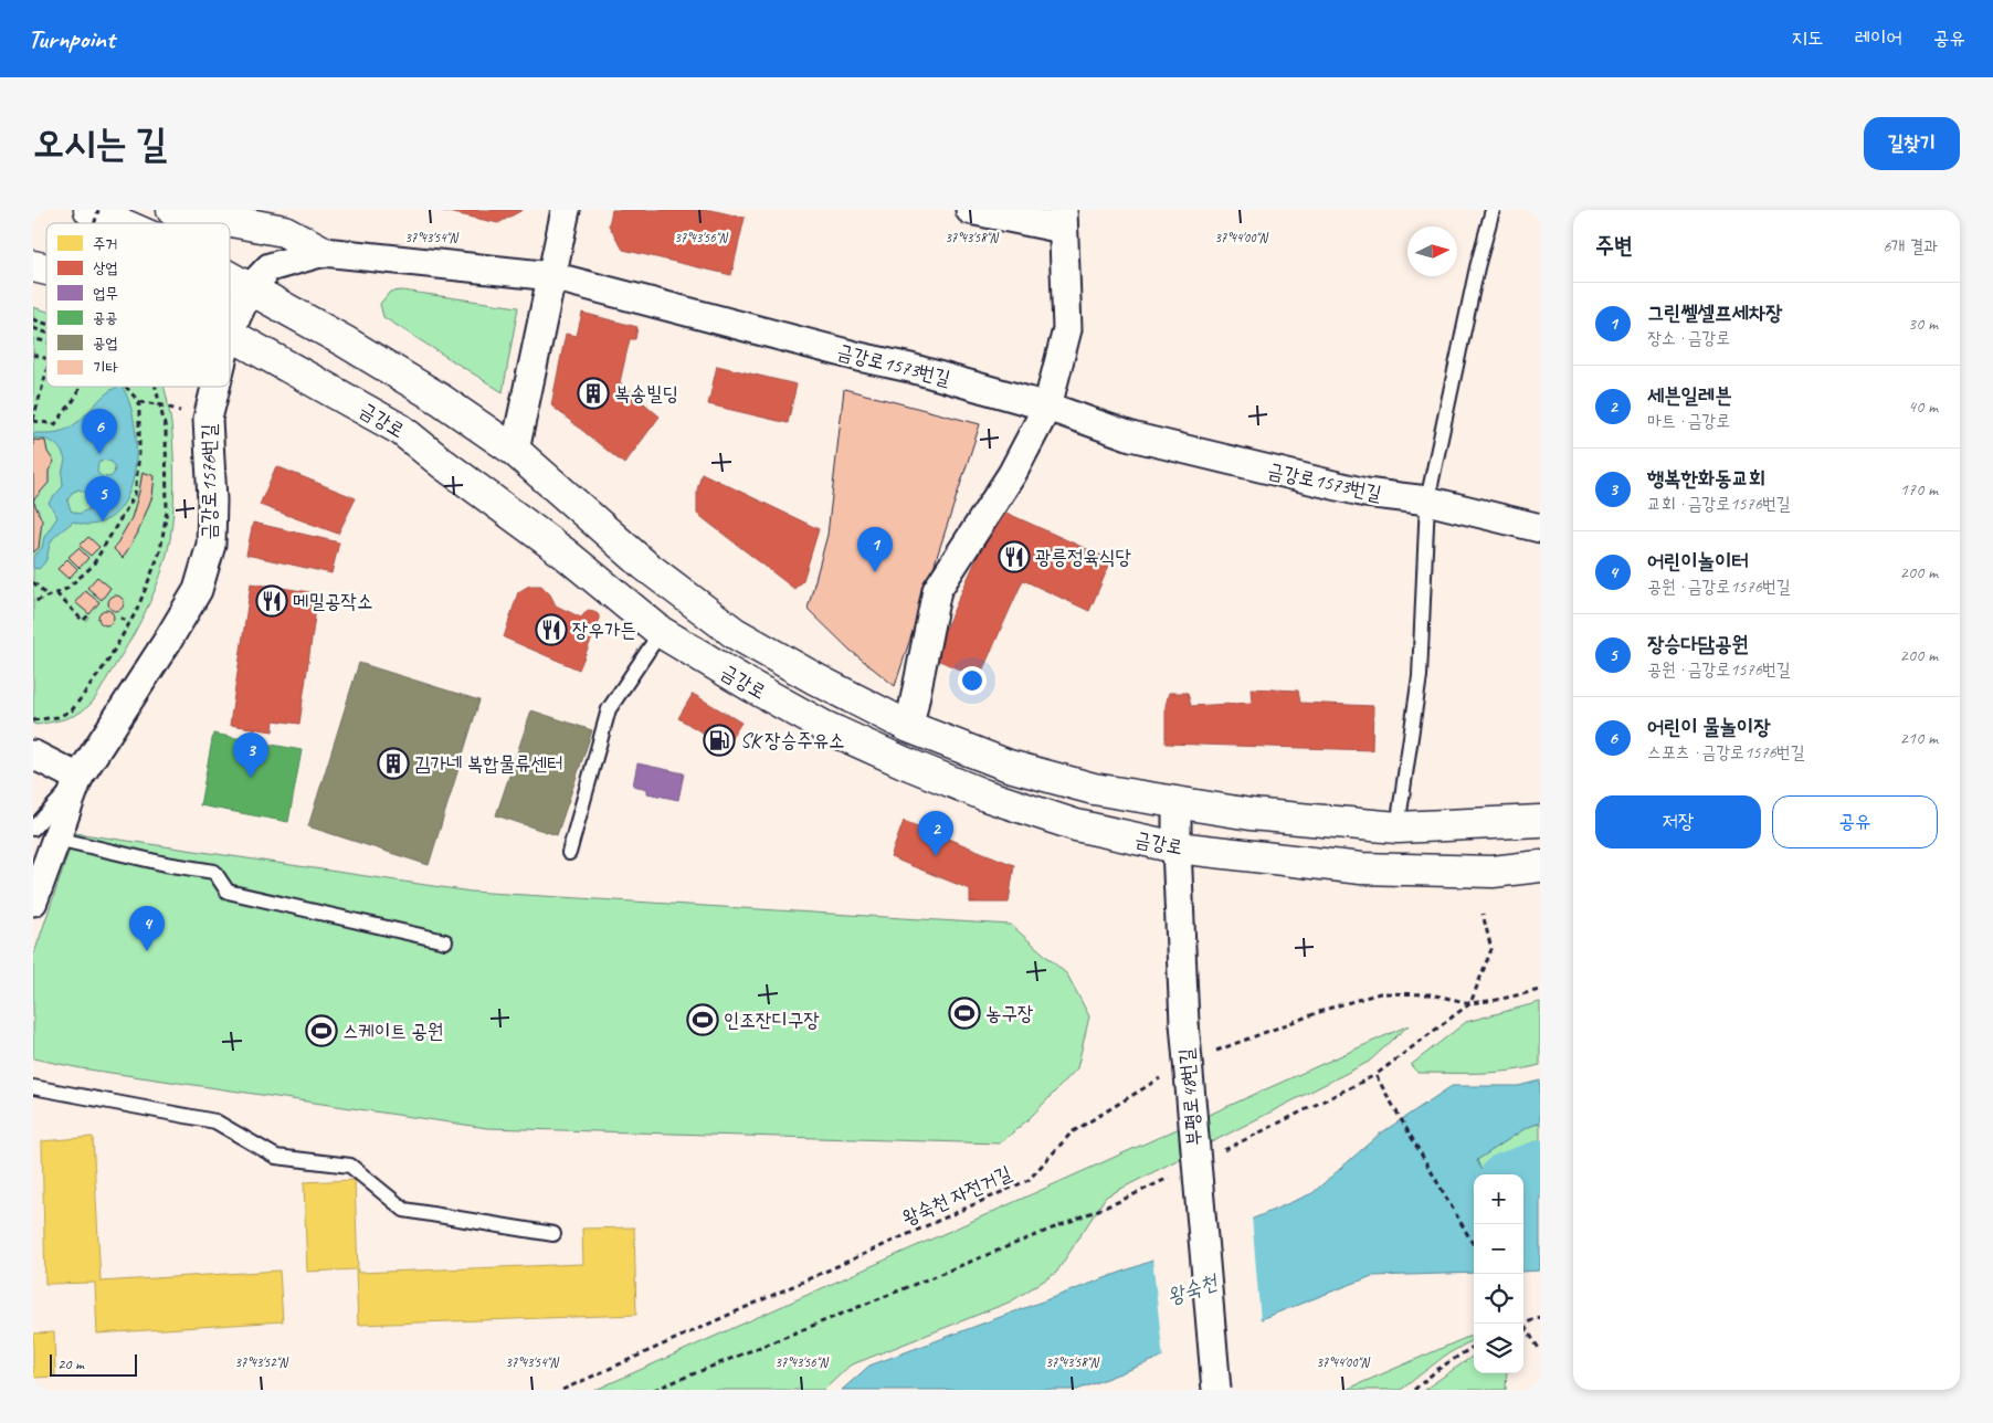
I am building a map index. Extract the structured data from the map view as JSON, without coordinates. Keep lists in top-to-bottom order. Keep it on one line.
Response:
{"streets":{"main road":["금강로"],"street":["금강로1573번길","금강로1576번길","부평로48번길"],"path":["왕숙천 자전거길"]},"crossings":[["금강로1573번길","금강로"],["금강로1573번길","금강로1576번길"],["금강로","금강로1576번길"],["금강로","부평로48번길"]],"water":["왕숙천"],"places":{"building":["복송빌딩","김가네 복합물류센터"],"restaurant":["광릉정육식당","메밀공작소","장우가든"],"fuel station":["SK 장승주유소"],"sports":["농구장","인조잔디구장","스케이트 공원"]},"legend":["주거","상업","업무","공공","공업","기타"],"scale_bar":"20 m","north":"right","page":{"header":"Turnpoint","nav":["지도","레이어","공유"],"buttons":["길찾기",["저장","공유"]],"title":"오시는 길","heading":["주변","6개 결과"],"list":[{"mark":"1","name":"그린쎌셀프세차장","note":"장소 · 금강로","value":"30 m"},{"mark":"2","name":"세븐일레븐","note":"마트 · 금강로","value":"40 m"},{"mark":"3","name":"행복한화동교회","note":"교회 · 금강로1576번길","value":"170 m"},{"mark":"4","name":"어린이놀이터","note":"공원 · 금강로1576번길","value":"200 m"},{"mark":"5","name":"장승다담공원","note":"공원 · 금강로1576번길","value":"200 m"},{"mark":"6","name":"어린이 물놀이장","note":"스포츠 · 금강로1576번길","value":"210 m"}],"pins":["6","5","1","3","2","4"],"map_buttons":["+","−"],"scale":"20 m"},"coordinates":["37°43'54\"N","37°43'56\"N","37°43'58\"N","37°44'00\"N","37°43'52\"N"]}
